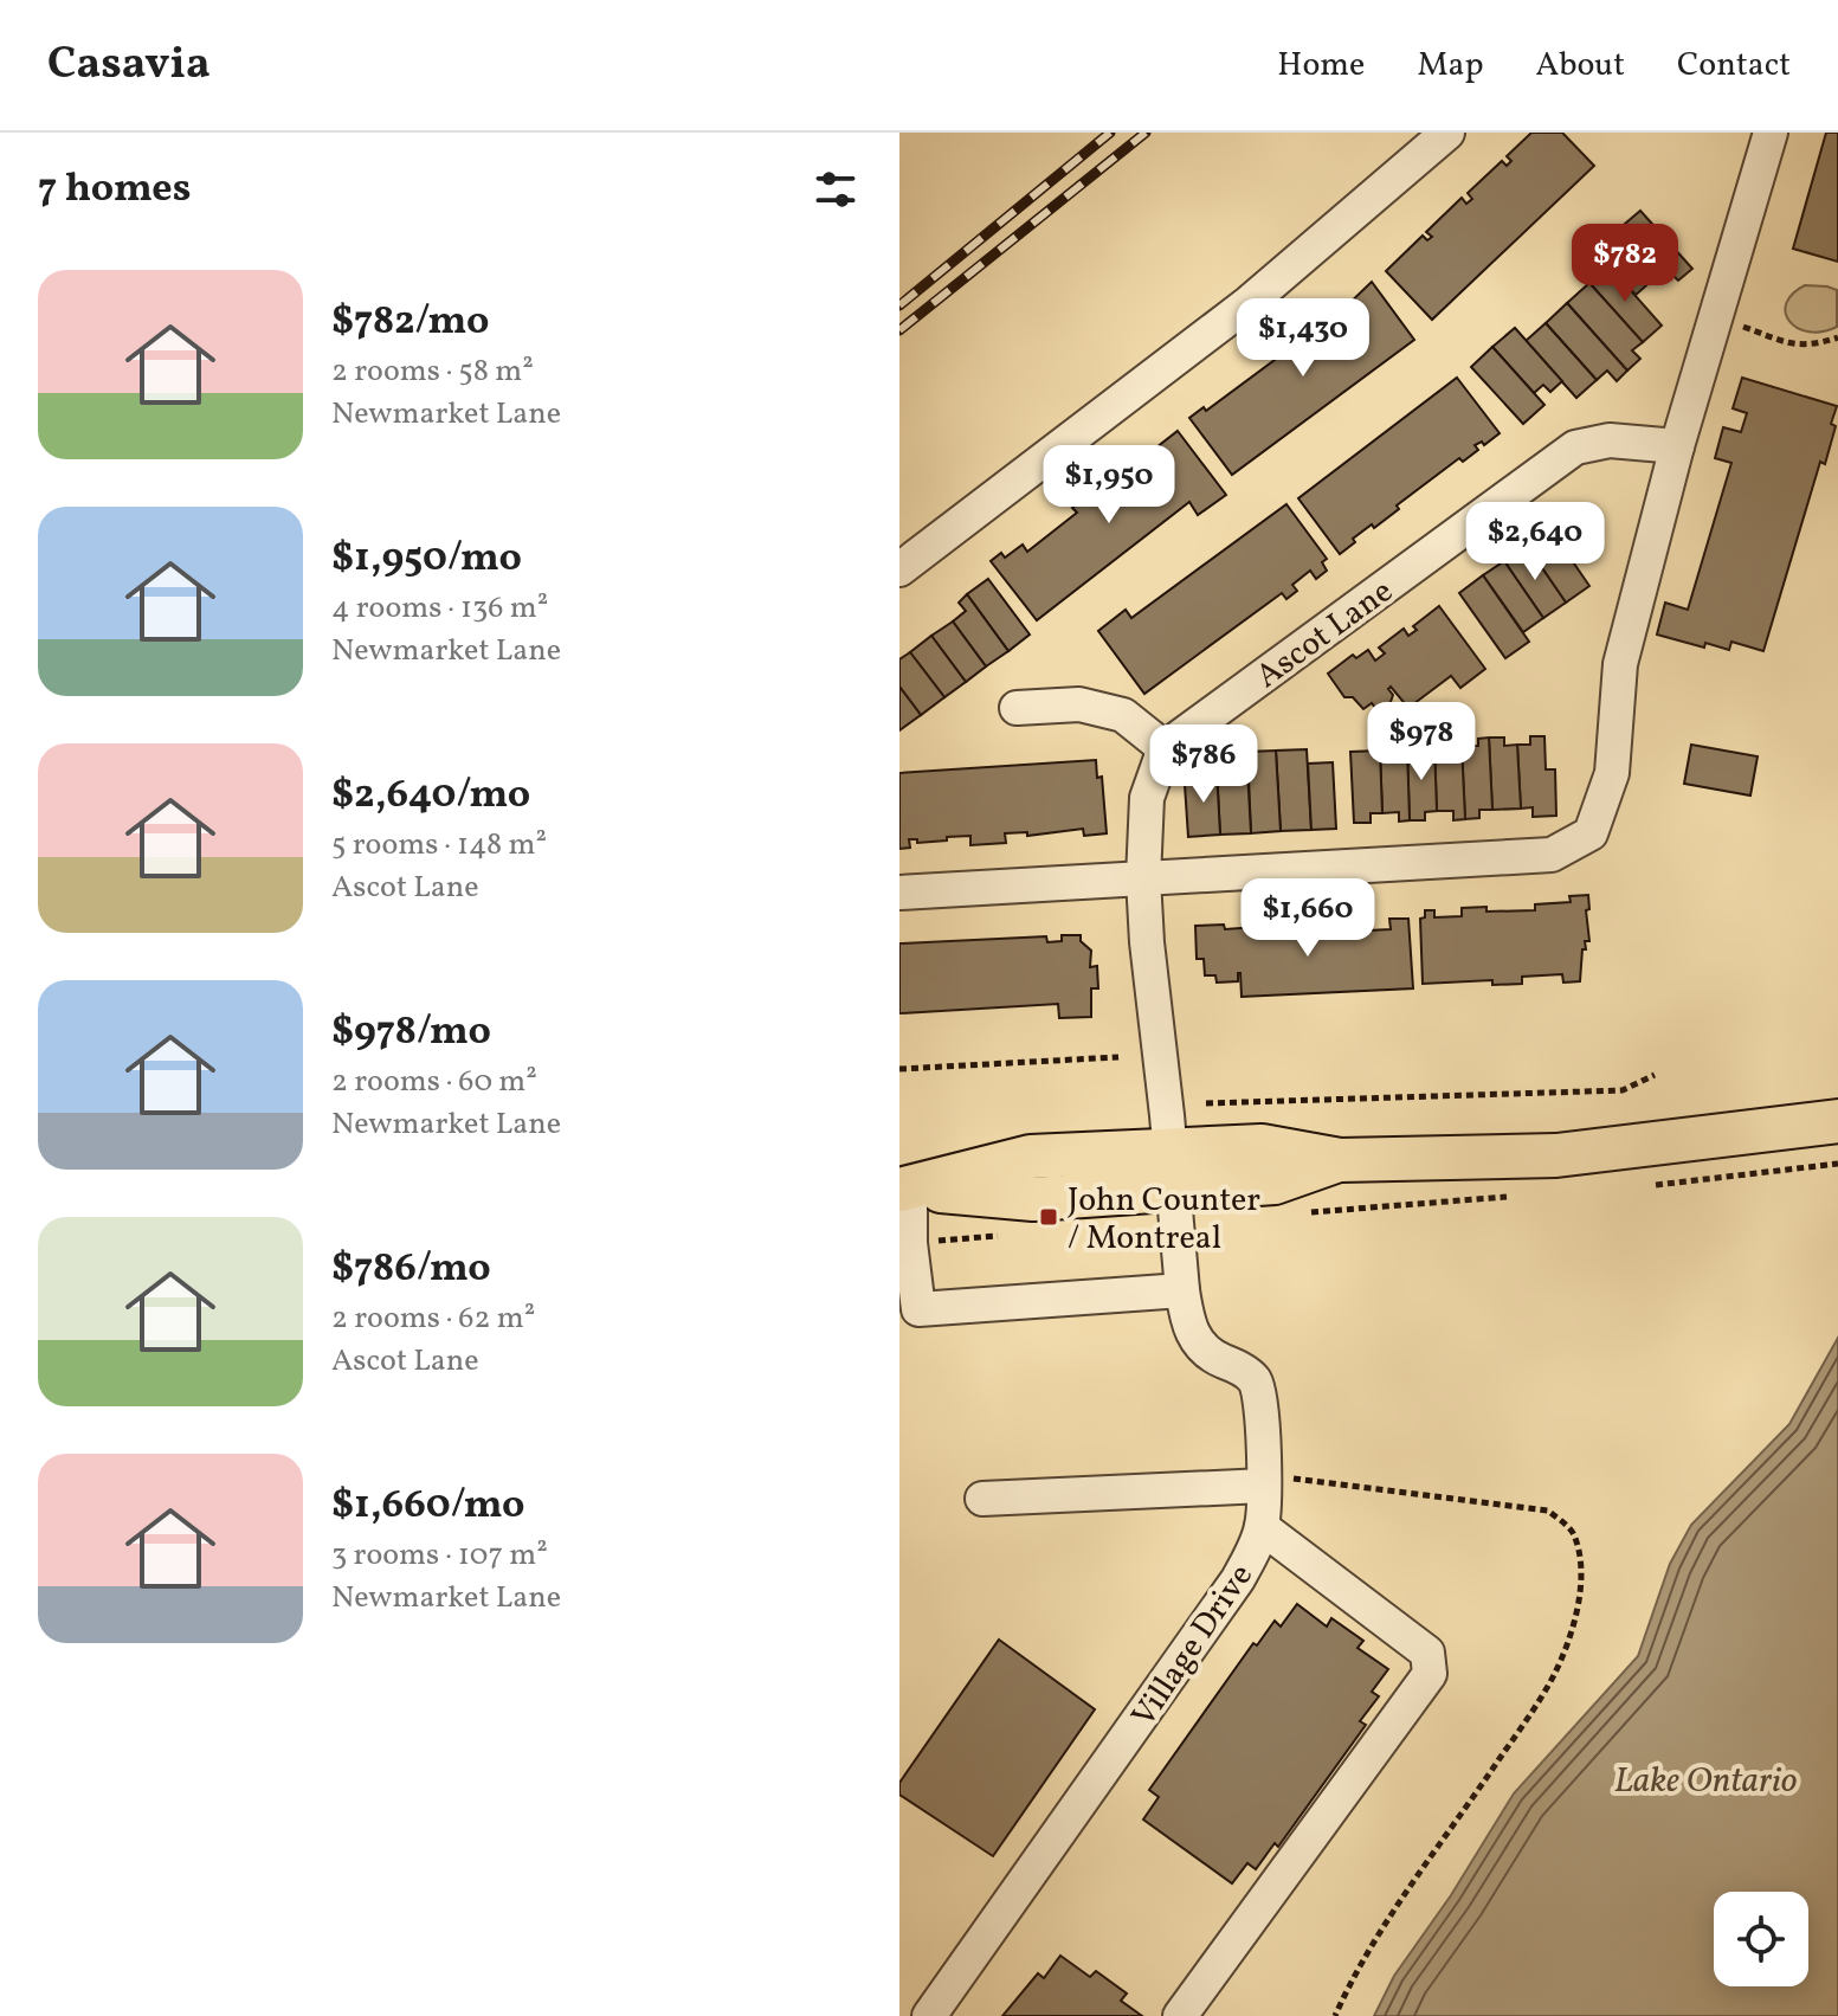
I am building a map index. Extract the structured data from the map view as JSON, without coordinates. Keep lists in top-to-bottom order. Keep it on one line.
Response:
{"streets":{"street":["Ascot Lane","Village Drive"]},"water":["Lake Ontario"],"places":{"transit":["John Counter / Montreal"]},"page":{"header":"Casavia","nav":["Home","Map","About","Contact"],"heading":"7 homes","price":["$782","$1,430","$1,950","$2,640","$978","$786","$1,660"],"list":[{"name":"$782/mo","note":"2 rooms · 58 m² · Newmarket Lane"},{"name":"$1,950/mo","note":"4 rooms · 136 m² · Newmarket Lane"},{"name":"$2,640/mo","note":"5 rooms · 148 m² · Ascot Lane"},{"name":"$978/mo","note":"2 rooms · 60 m² · Newmarket Lane"},{"name":"$786/mo","note":"2 rooms · 62 m² · Ascot Lane"},{"name":"$1,660/mo","note":"3 rooms · 107 m² · Newmarket Lane"}]}}
